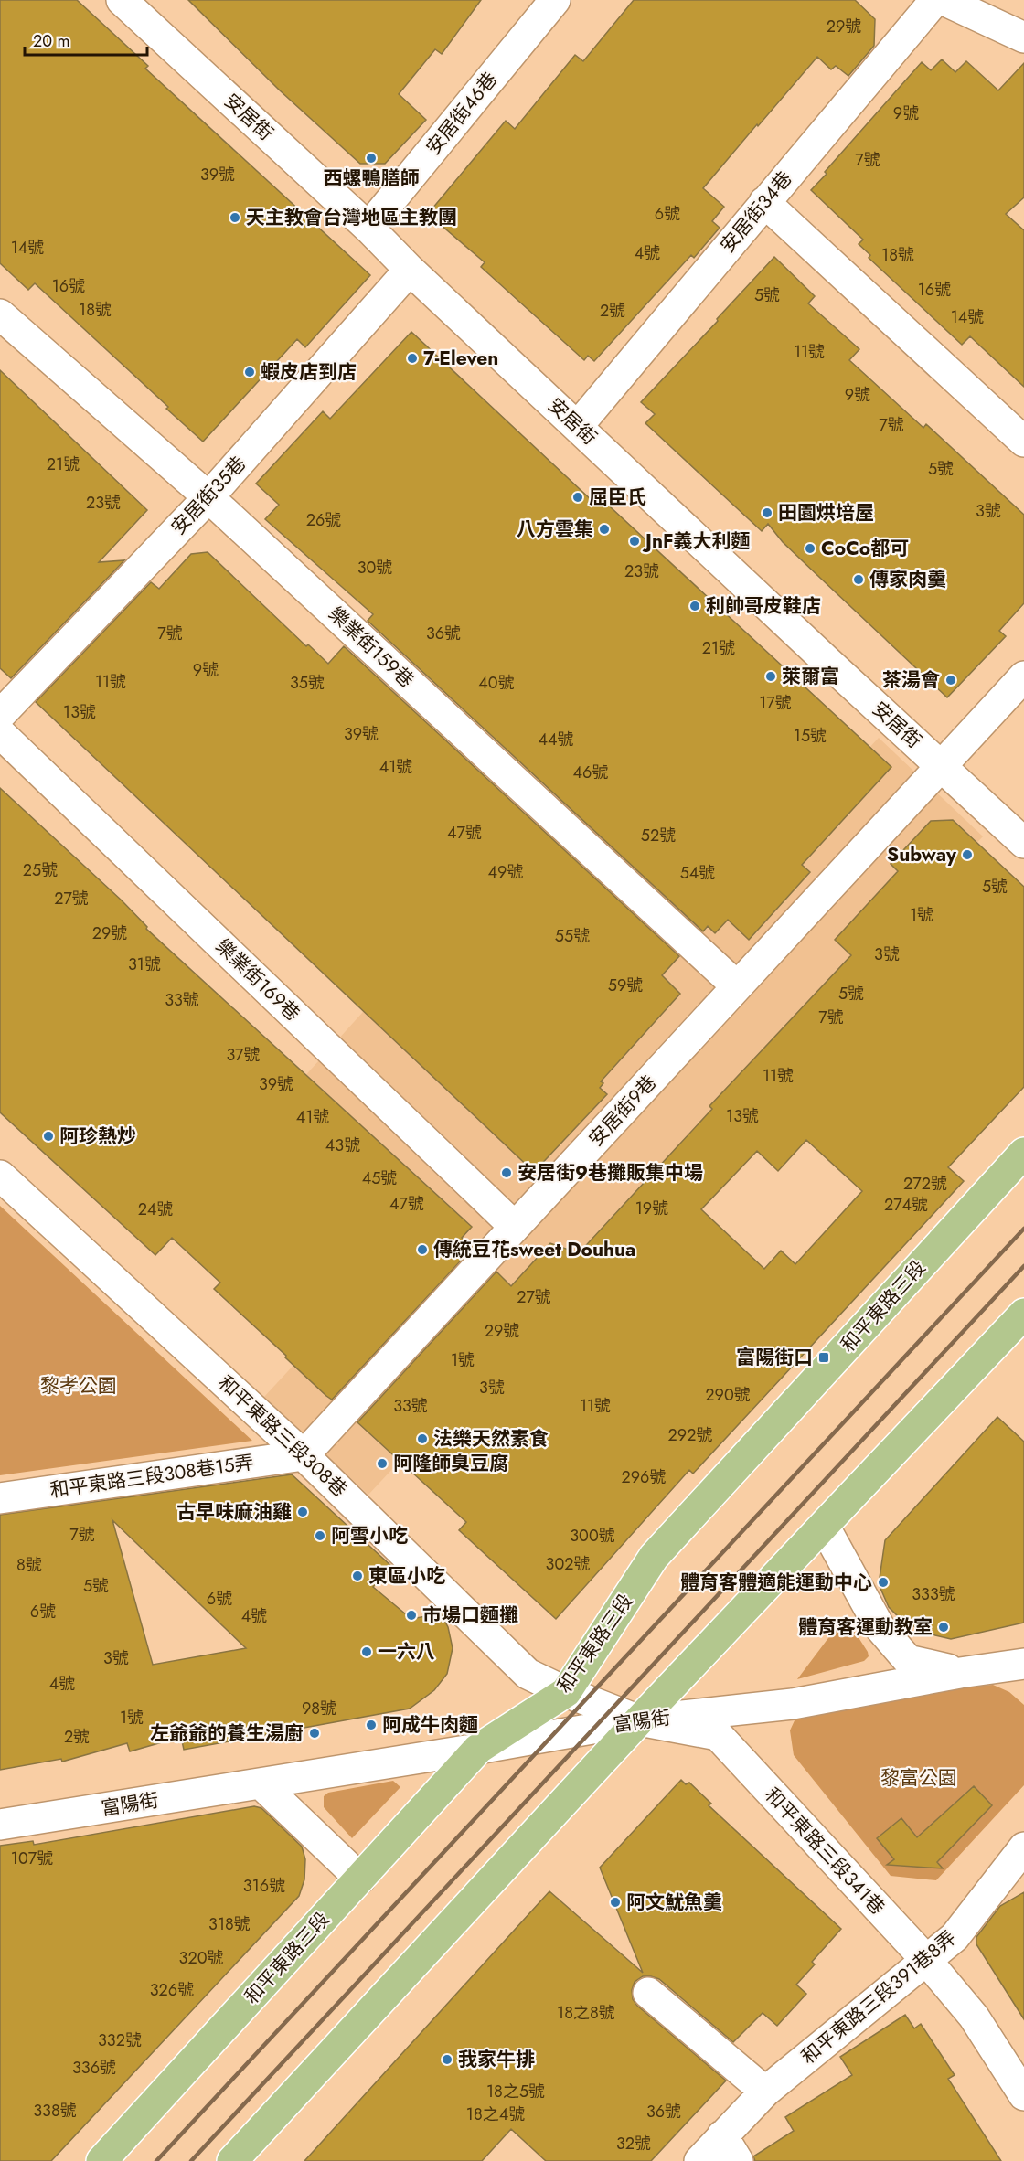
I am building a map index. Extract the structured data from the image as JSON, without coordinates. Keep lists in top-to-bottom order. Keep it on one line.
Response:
{"streets":{"main road":["和平東路三段"],"street":["安居街46巷","安居街","安居街34巷","安居街35巷","樂業街159巷","樂業街169巷","安居街9巷","和平東路三段308巷","和平東路三段308巷15弄","富陽街","和平東路三段341巷","和平東路三段391巷8弄"]},"crossings":[["安居街46巷","安居街"],["安居街","安居街34巷"],["安居街","安居街35巷"],["安居街","安居街9巷"],["安居街35巷","樂業街159巷"],["樂業街159巷","安居街9巷"],["樂業街169巷","安居街9巷"],["安居街9巷","和平東路三段308巷"],["安居街9巷","和平東路三段308巷15弄"],["和平東路三段","和平東路三段308巷"],["和平東路三段","富陽街"],["和平東路三段","和平東路三段341巷"],["和平東路三段308巷","和平東路三段308巷15弄"],["和平東路三段308巷","和平東路三段341巷"],["富陽街","和平東路三段341巷"],["和平東路三段341巷","和平東路三段391巷8弄"]],"parks":["黎孝公園","黎富公園"],"places":{"other":["西螺鴨膳師","天主教會台灣地區主教團","7-Eleven","蝦皮店到店","屈臣氏","田園烘培屋","八方雲集","JnF義大利麵","CoCo都可","傳家肉羹","利帥哥皮鞋店","萊爾富","茶湯會","Subway","阿珍熱炒","安居街9巷攤販集中場","傳統豆花sweet Douhua","法樂天然素食","阿隆師臭豆腐","古早味麻油雞","阿雪小吃","東區小吃","體育客體適能運動中心","市場口麵攤","體育客運動教室","一六八","阿成牛肉麵","左爺爺的養生湯廚","阿文魷魚羹","我家牛排"],"transit":["富陽街口"]},"house_numbers":["29號","9號","7號","39號","6號","14號","4號","18號","16號","16號","5號","18號","2號","14號","11號","9號","7號","21號","5號","23號","3號","26號","30號","23號","7號","36號","21號","9號","11號","35號","40號","17號","13號","39號","15號","44號","41號","46號","47號","52號","25號","49號","54號","5號","27號","1號","29號","55號","3號","31號","59號","5號","33號","7號","37號","11號","39號","13號","41號","43號","45號","272號","47號","274號","19號","24號","27號","29號","1號","3號","290號","33號","11號","292號","296號","7號","300號","302號","8號","5號","333號","6號","6號","4號","3號","4號","98號","1號","2號","107號","316號","318號","320號","326號","18之8號","332號","336號","18之5號","338號","36號","18之4號","32號"],"scale_bar":"20 m"}
